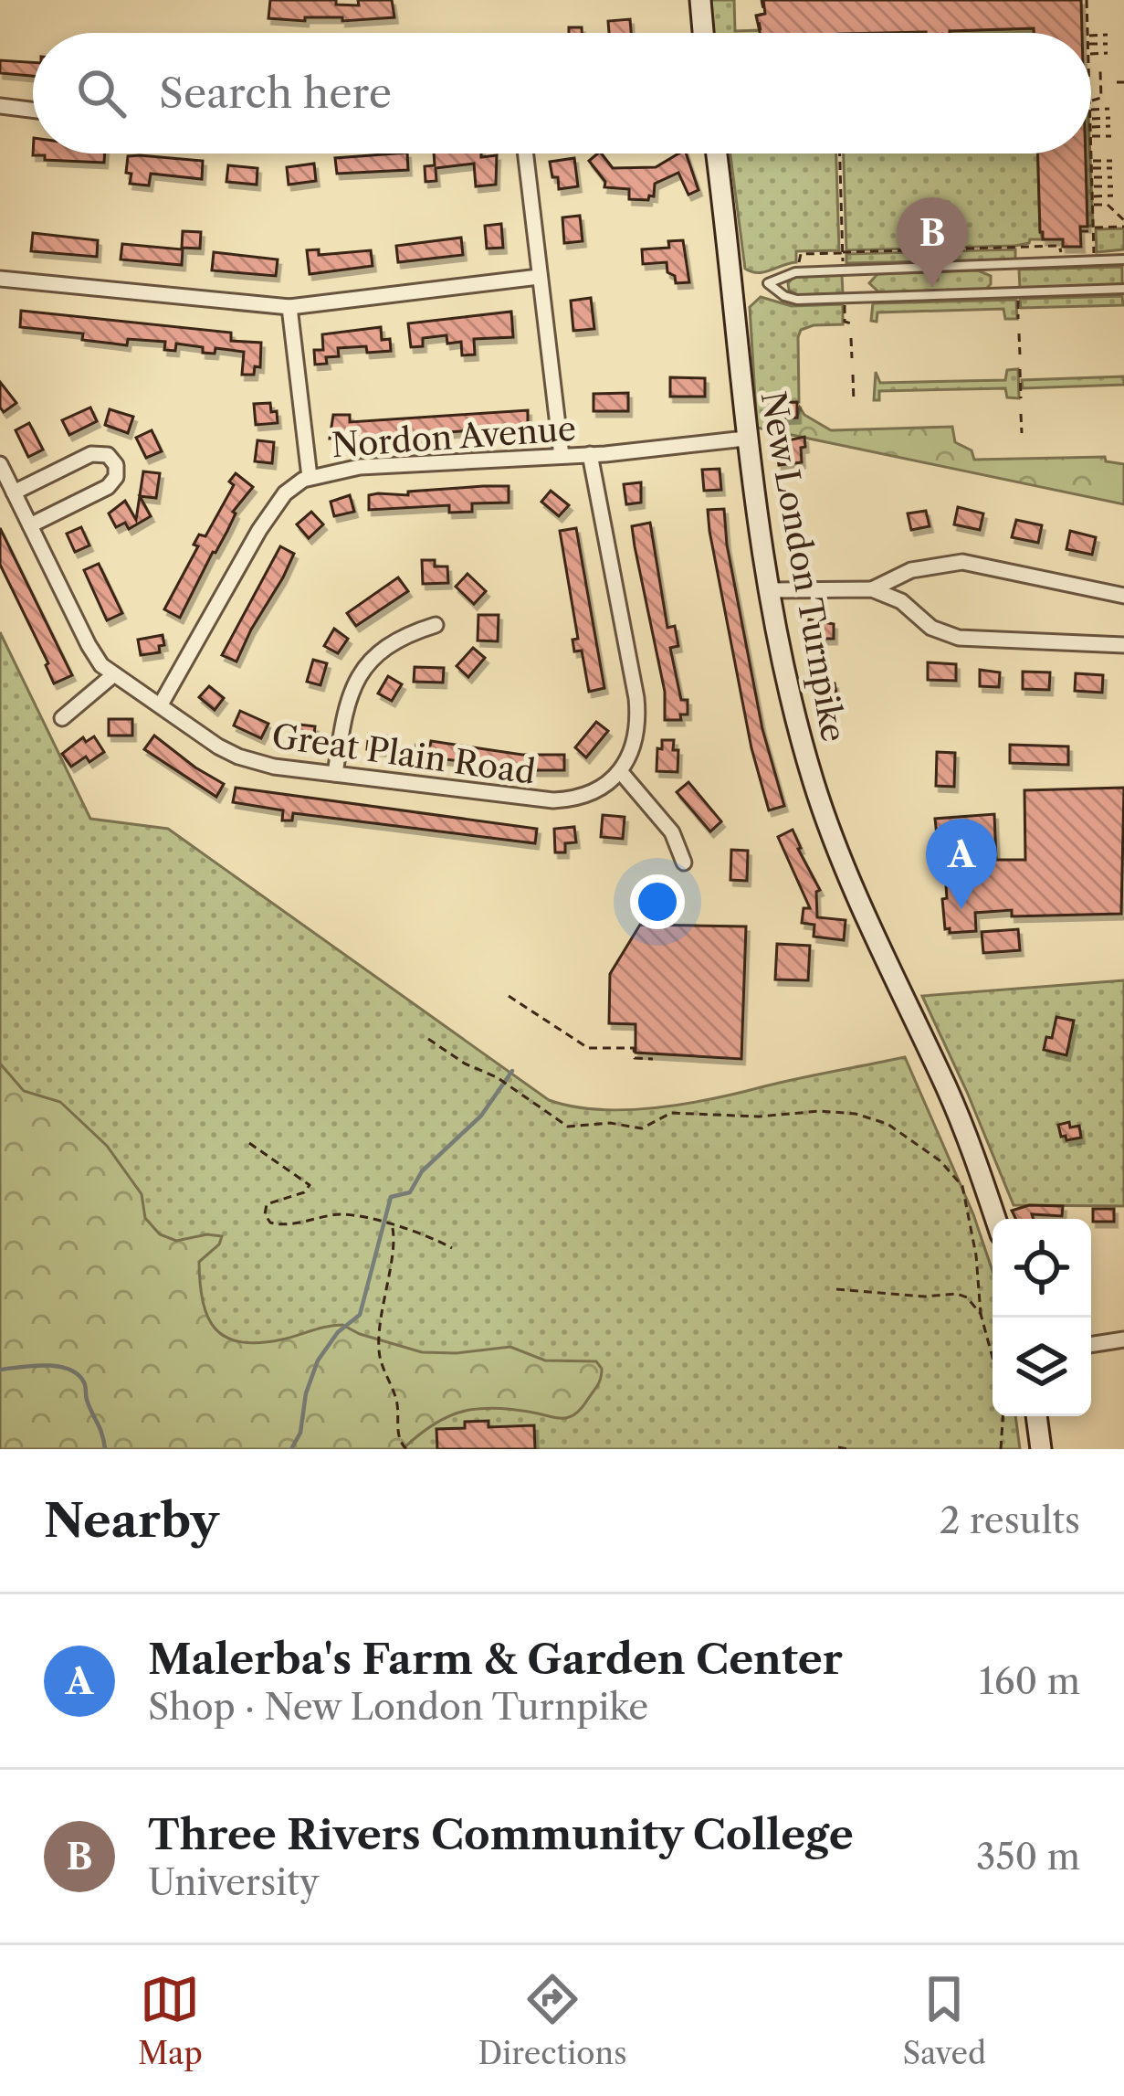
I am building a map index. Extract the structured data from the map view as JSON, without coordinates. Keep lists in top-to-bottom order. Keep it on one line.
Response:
{"streets":{"main road":["New London Turnpike"],"street":["Nordon Avenue","Great Plain Road"]},"crossings":[["Nordon Avenue","New London Turnpike"],["Nordon Avenue","Great Plain Road"]],"page":{"search":"Search here","pins":["B","A"],"heading":["Nearby","2 results"],"list":[{"mark":"A","name":"Malerba's Farm & Garden Center","note":"Shop · New London Turnpike","value":"160 m"},{"mark":"B","name":"Three Rivers Community College","note":"University","value":"350 m"}],"nav":["Map","Directions","Saved"]}}
